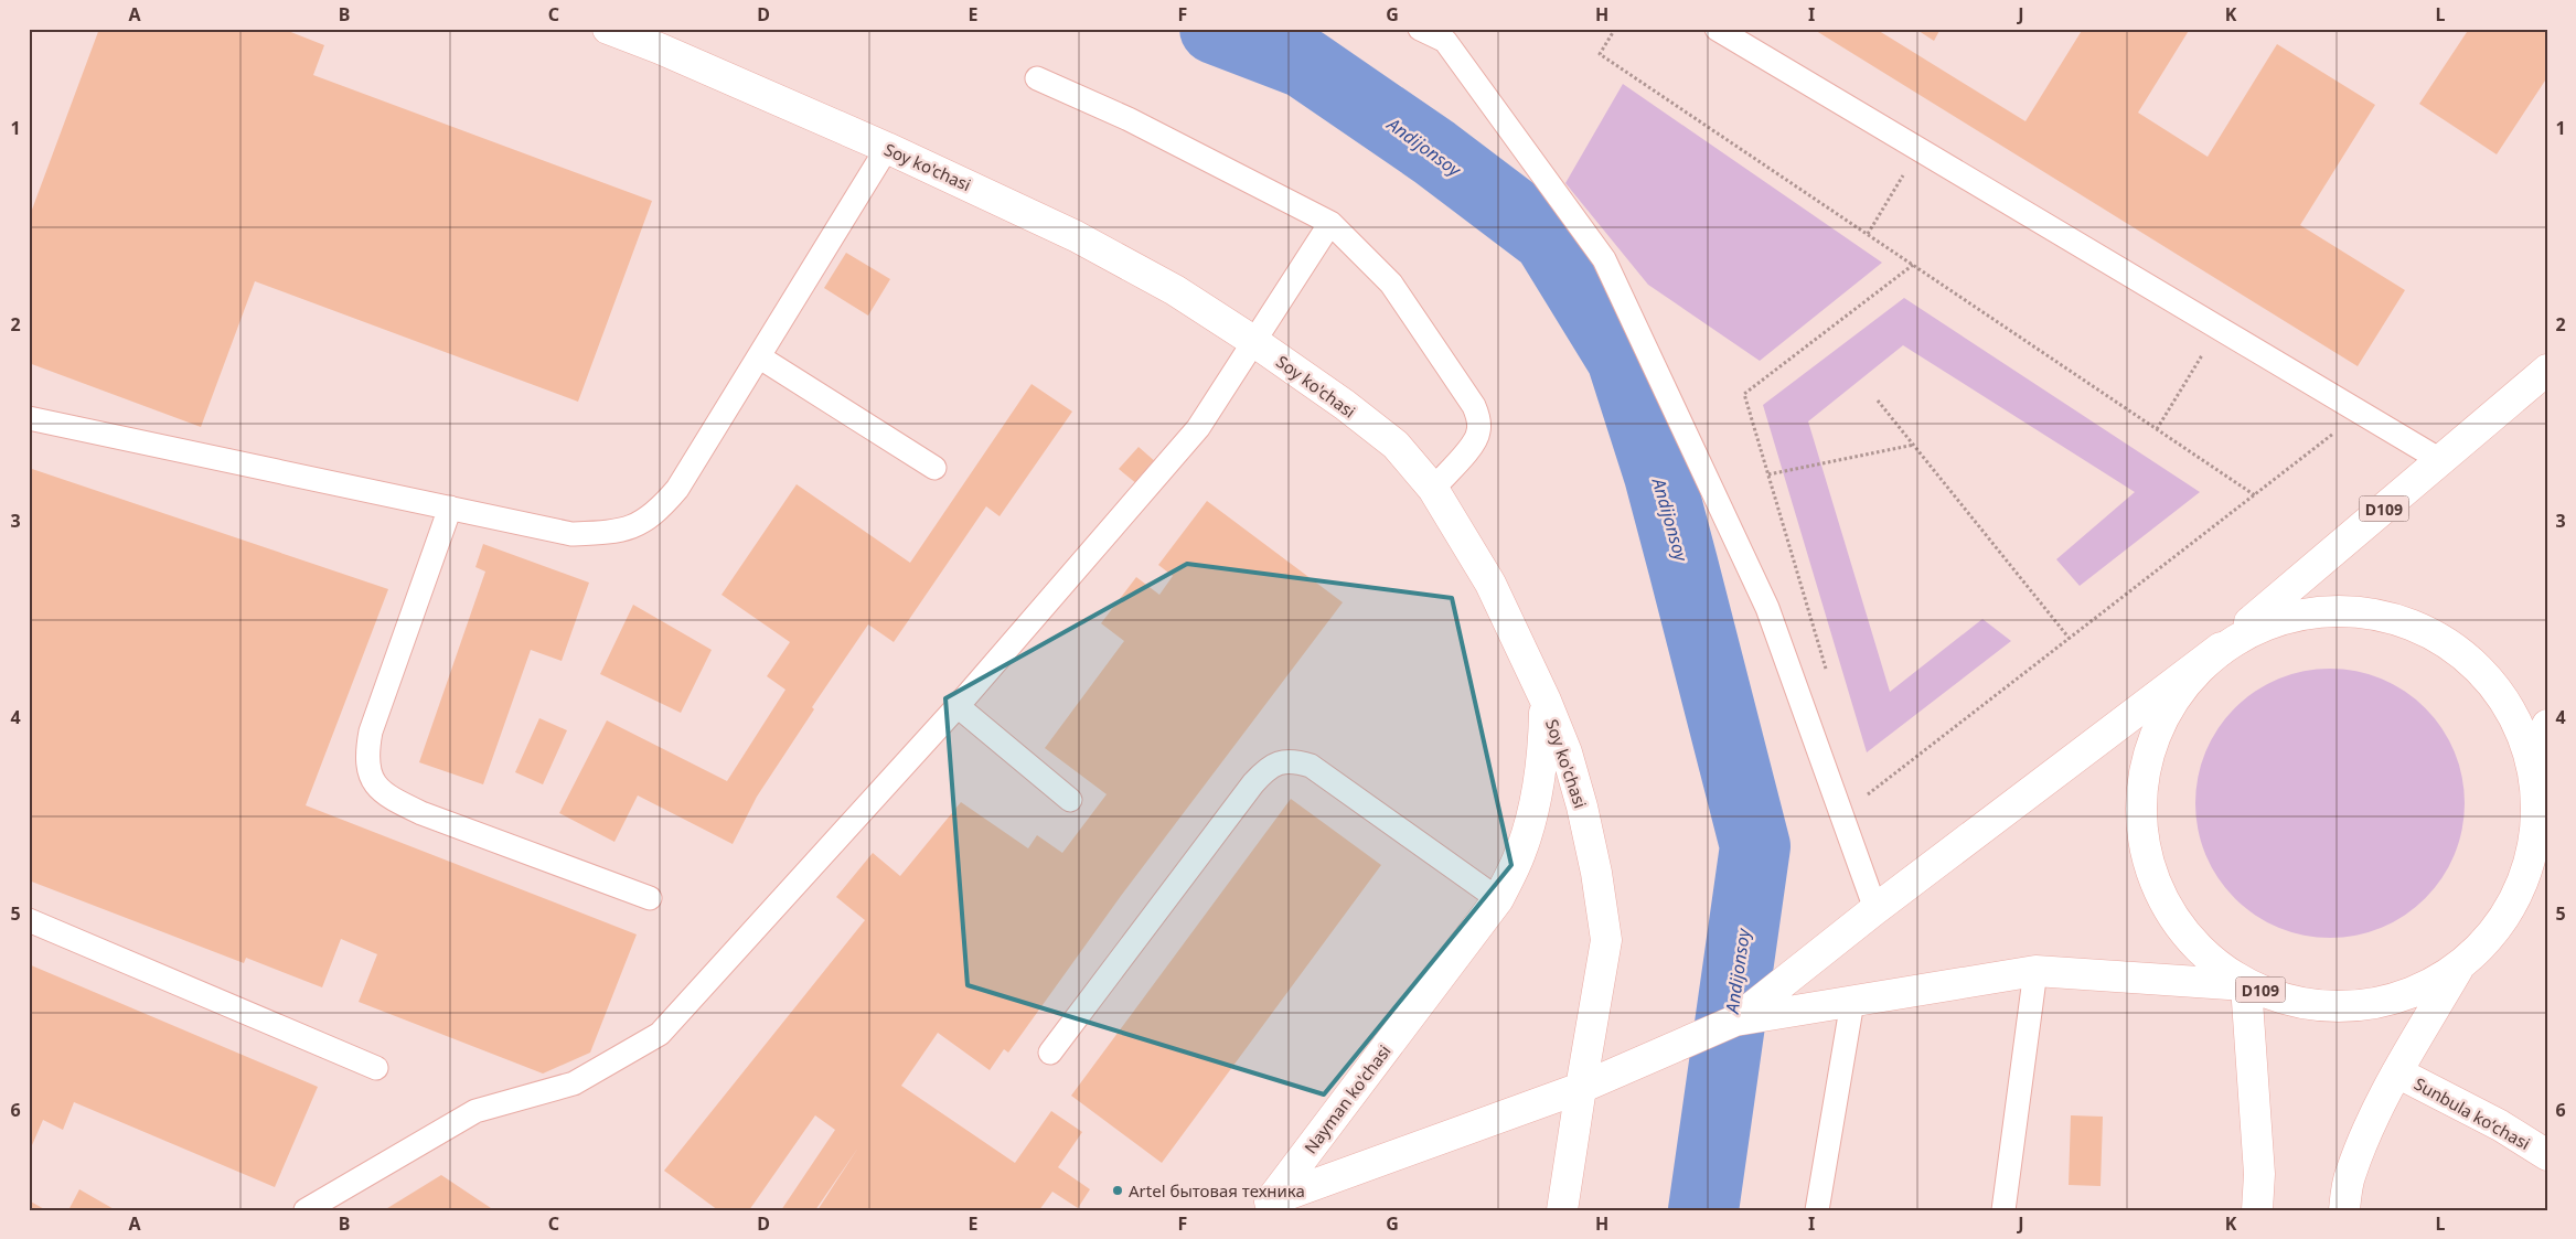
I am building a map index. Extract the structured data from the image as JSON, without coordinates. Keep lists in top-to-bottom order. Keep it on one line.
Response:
{"streets":{"main road":["Soy ko'chasi","D109","Nayman ko'chasi","Sunbula koʻchasi"]},"crossings":[["Soy ko'chasi","Nayman ko'chasi"],["D109","Sunbula koʻchasi"]],"water":["Andijonsoy"],"places":["Artel бытовая техника"],"grid":{"columns":["A","B","C","D","E","F","G","H","I","J","K","L"],"rows":["1","2","3","4","5","6"]}}
